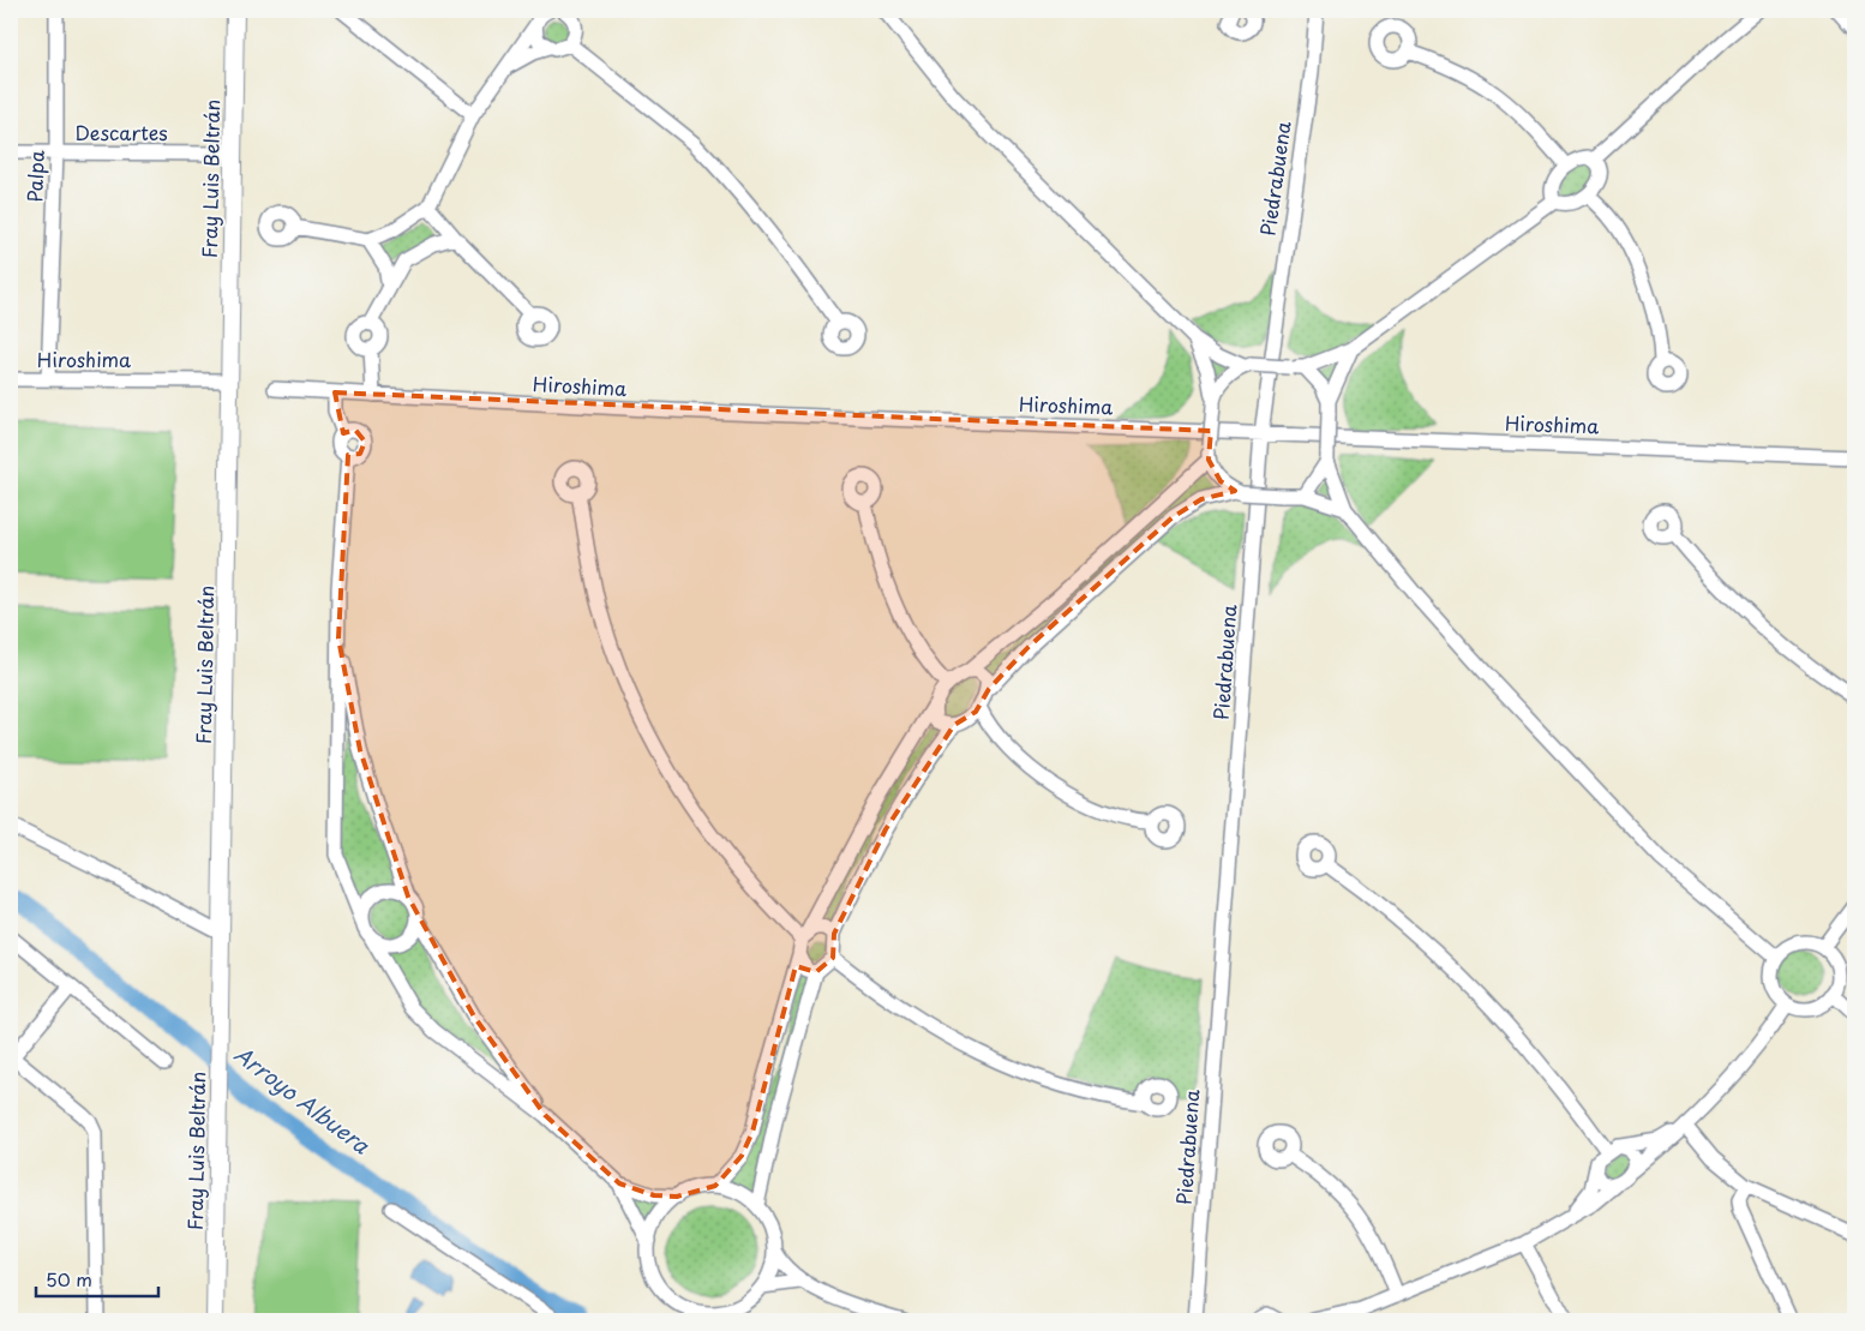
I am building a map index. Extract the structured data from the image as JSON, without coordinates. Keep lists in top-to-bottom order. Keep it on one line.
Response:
{"streets":{"street":["Descartes","Palpa","Fray Luis Beltrán","Piedrabuena","Hiroshima"]},"crossings":[["Descartes","Palpa"],["Descartes","Fray Luis Beltrán"],["Palpa","Hiroshima"],["Fray Luis Beltrán","Hiroshima"],["Piedrabuena","Hiroshima"]],"water":["Arroyo Albuera"],"scale_bar":"50 m"}
